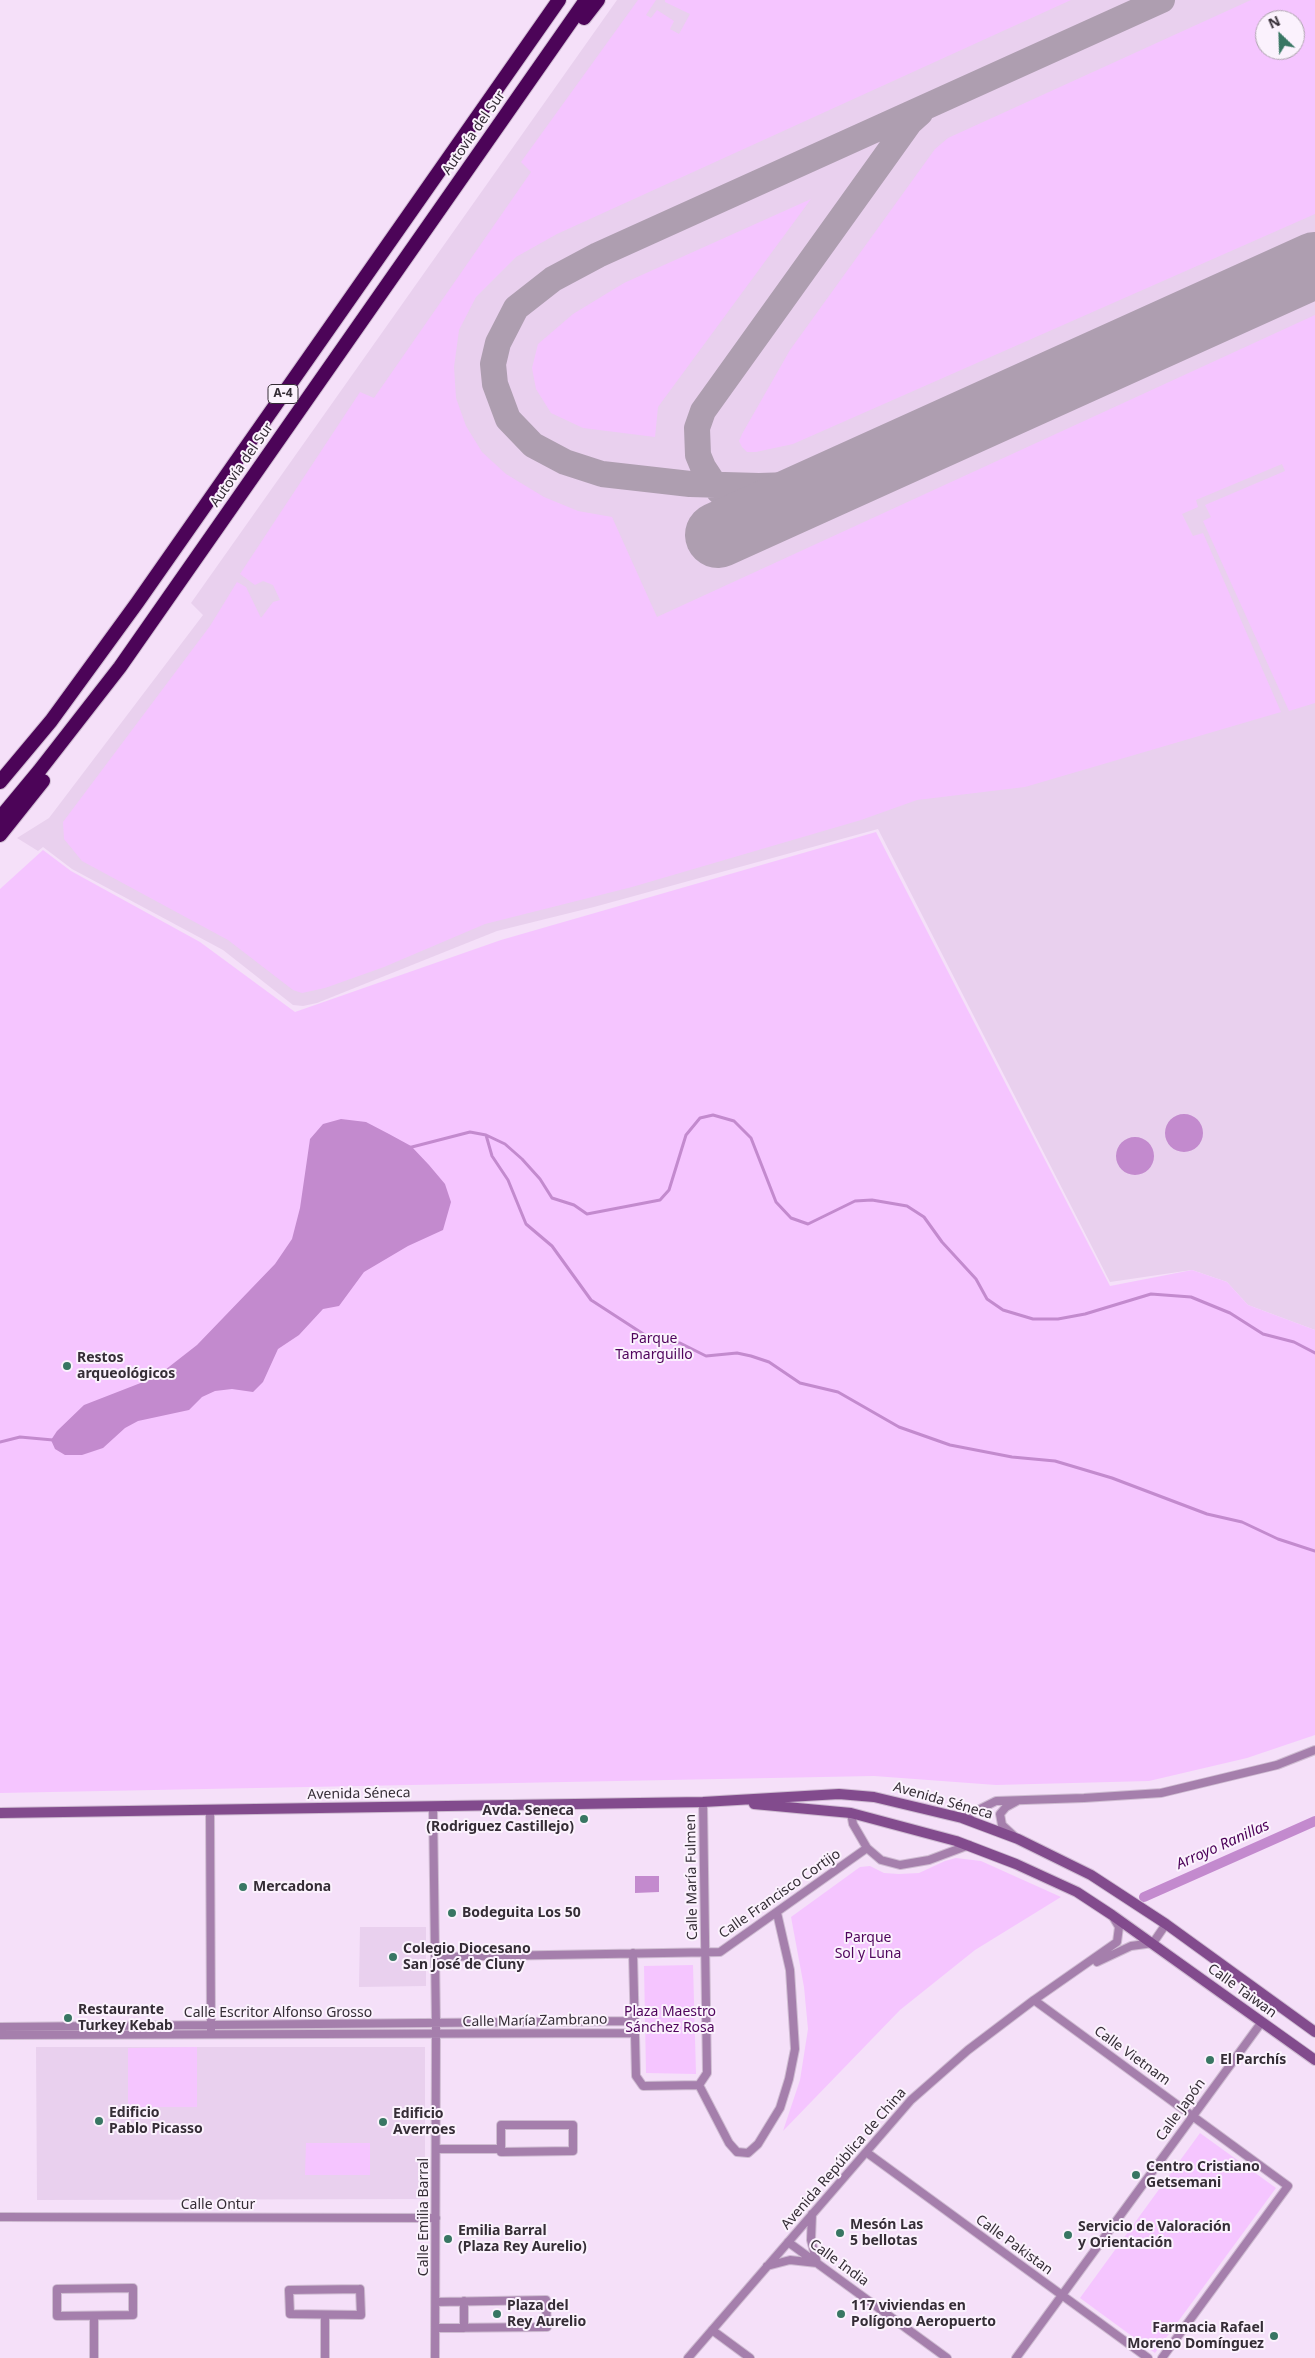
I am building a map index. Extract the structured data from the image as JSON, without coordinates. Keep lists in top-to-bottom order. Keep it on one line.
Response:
{"streets":{"highway":["Autovía del Sur","A-4"],"street":["Avenida Séneca","Calle María Fulmen","Calle Francisco Cortijo","Calle Taiwan","Calle Escritor Alfonso Grosso","Calle María Zambrano","Calle Vietnam","Calle Japón","Avenida República de China","Calle Ontur","Calle Emilia Barral","Calle Pakistan","Calle India"]},"crossings":[["Avenida Séneca","Calle María Fulmen"],["Avenida Séneca","Calle Taiwan"],["Avenida Séneca","Avenida República de China"],["Avenida Séneca","Calle Emilia Barral"],["Calle María Fulmen","Calle Francisco Cortijo"],["Calle Francisco Cortijo","Calle Emilia Barral"],["Calle Taiwan","Calle Japón"],["Calle Taiwan","Avenida República de China"],["Calle Escritor Alfonso Grosso","Calle María Zambrano"],["Calle Escritor Alfonso Grosso","Calle Emilia Barral"],["Calle María Zambrano","Calle Emilia Barral"],["Calle Vietnam","Calle Japón"],["Calle Vietnam","Avenida República de China"],["Calle Japón","Calle Pakistan"],["Avenida República de China","Calle Pakistan"],["Avenida República de China","Calle India"],["Calle Ontur","Calle Emilia Barral"]],"water":["Arroyo Ranillas"],"parks":["Parque Tamarguillo","Parque Sol y Luna","Plaza Maestro Sánchez Rosa"],"places":["Restos arqueológicos","Avda. Seneca (Rodriguez Castillejo)","Mercadona","Bodeguita Los 50","Colegio Diocesano San José de Cluny","Restaurante Turkey Kebab","El Parchís","Edificio Pablo Picasso","Edificio Averroes","Centro Cristiano Getsemani","Mesón Las 5 bellotas","Servicio de Valoración y Orientación","Emilia Barral (Plaza Rey Aurelio)","Plaza del Rey Aurelio","117 viviendas en Polígono Aeropuerto","Farmacia Rafael Moreno Domínguez"],"north":"top left"}
